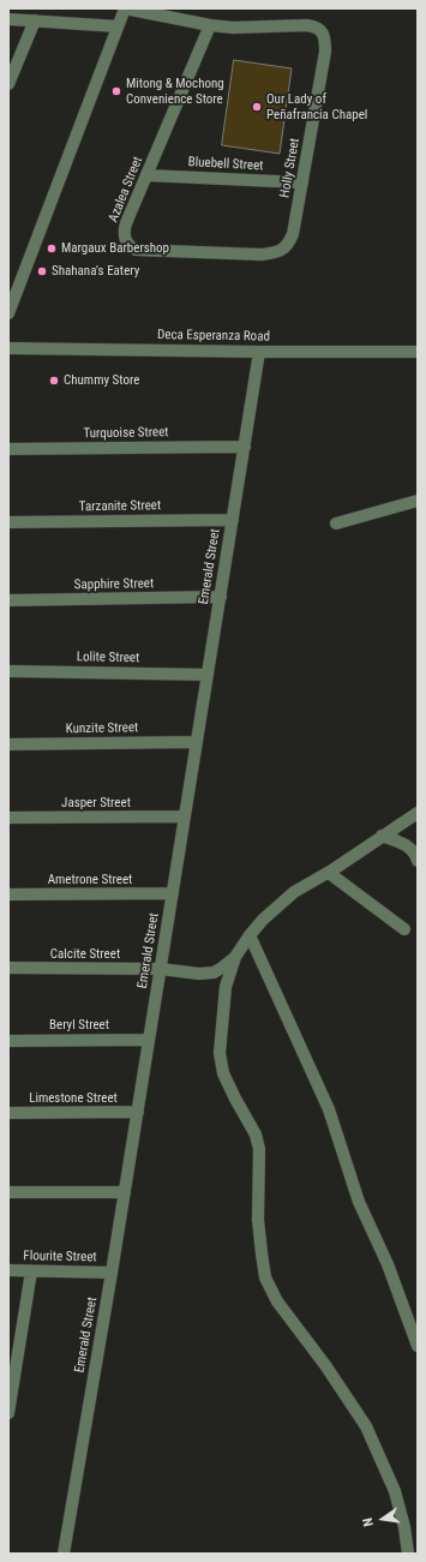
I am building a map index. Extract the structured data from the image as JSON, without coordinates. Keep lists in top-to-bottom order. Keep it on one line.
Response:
{"streets":{"street":["Bluebell Street","Holly Street","Azalea Street","Deca Esperanza Road","Turquoise Street","Tarzanite Street","Emerald Street","Sapphire Street","Lolite Street","Kunzite Street","Jasper Street","Ametrone Street","Calcite Street","Beryl Street","Limestone Street","Flourite Street"]},"crossings":[["Bluebell Street","Holly Street"],["Bluebell Street","Azalea Street"],["Holly Street","Azalea Street"],["Deca Esperanza Road","Emerald Street"],["Turquoise Street","Emerald Street"],["Tarzanite Street","Emerald Street"],["Emerald Street","Sapphire Street"],["Emerald Street","Lolite Street"],["Emerald Street","Kunzite Street"],["Emerald Street","Jasper Street"],["Emerald Street","Ametrone Street"],["Emerald Street","Calcite Street"],["Emerald Street","Beryl Street"],["Emerald Street","Limestone Street"],["Emerald Street","Flourite Street"]],"places":["Mitong & Mochong Convenience Store","Our Lady of Peñafrancia Chapel","Margaux Barbershop","Shahana's Eatery","Chummy Store"],"north":"left"}
